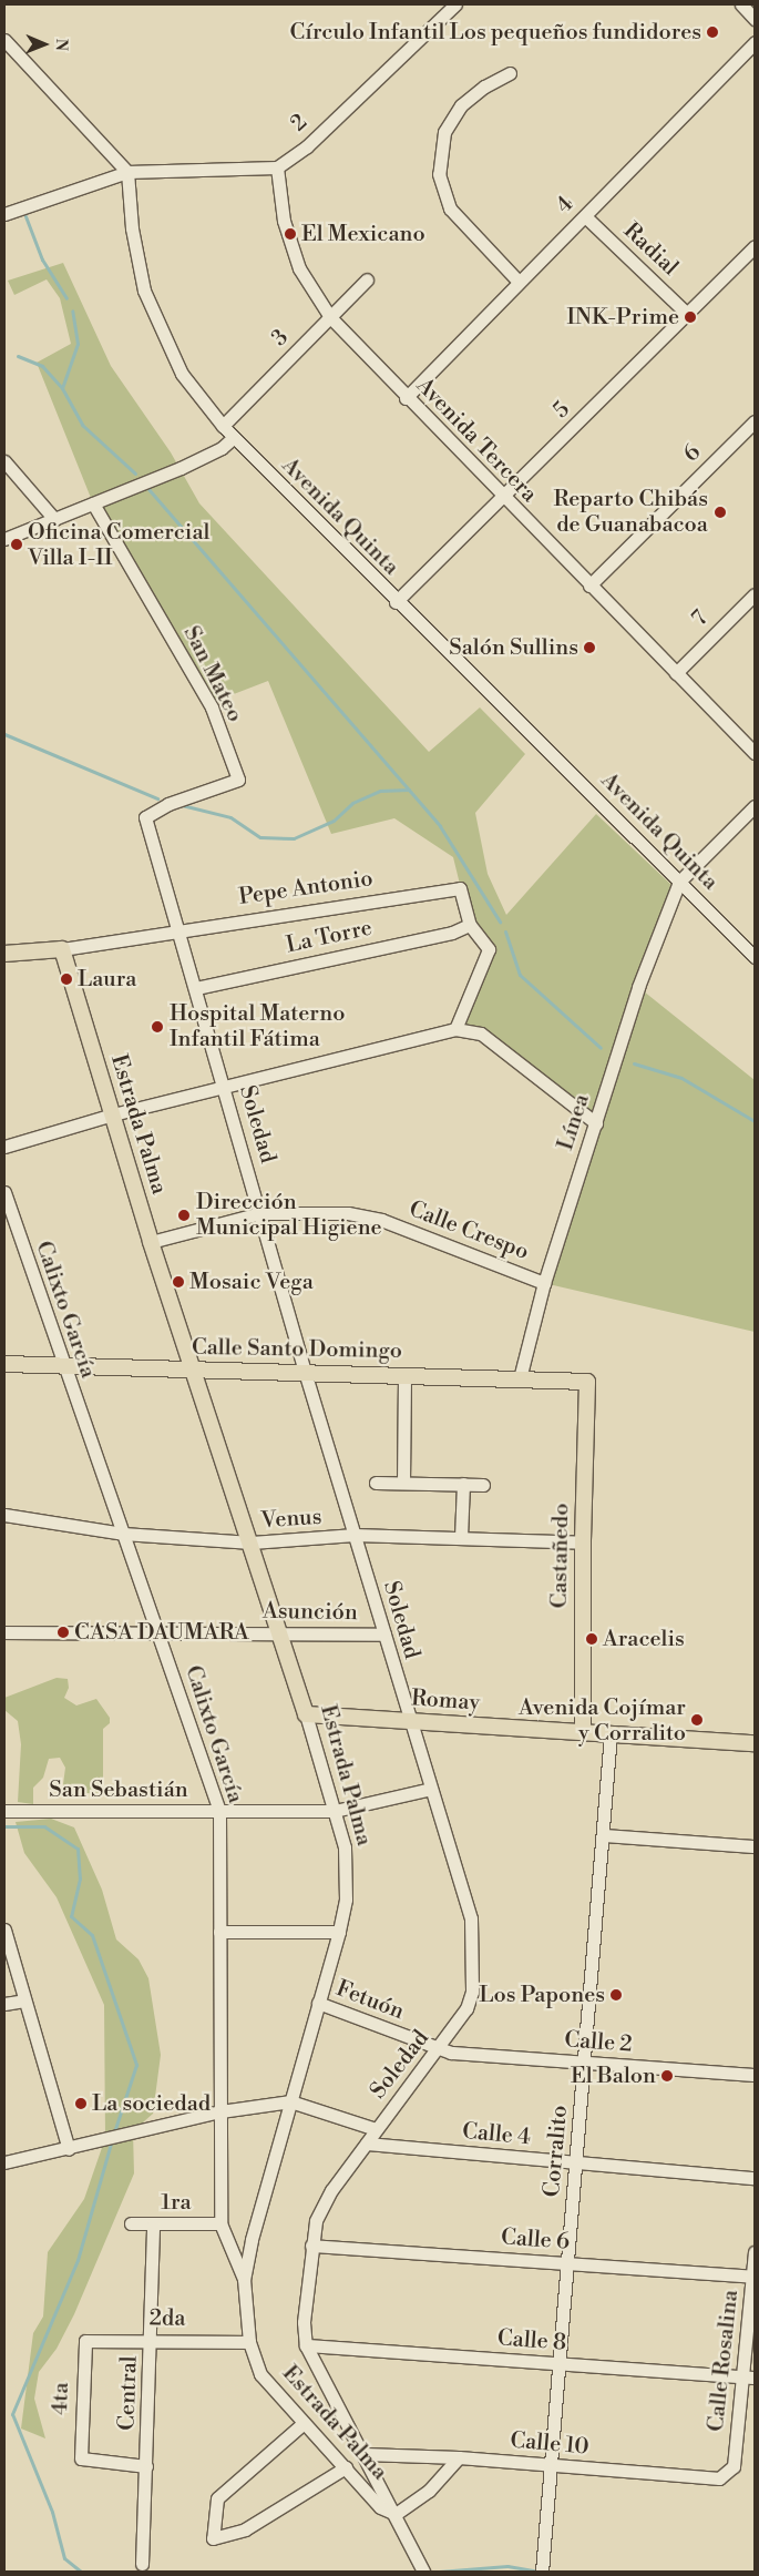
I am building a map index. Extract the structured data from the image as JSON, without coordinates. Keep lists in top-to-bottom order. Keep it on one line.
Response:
{"streets":{"main road":["Pepe Antonio","Estrada Palma","Calle Santo Domingo","Castañedo","Romay"],"street":["2","4","Radial","3","5","Avenida Tercera","6","Avenida Quinta","7","San Mateo","La Torre","Línea","Soledad","Calle Crespo","Calixto García","Venus","Asunción","San Sebastián","Fetuón","Calle 2","Calle 4","Corralito","1ra","Calle 6","2da","Calle 8","Calle Rosalina","Central","4ta","Calle 10"]},"crossings":[["2","Avenida Tercera"],["4","Radial"],["4","Avenida Tercera"],["Radial","5"],["3","Avenida Tercera"],["3","Avenida Quinta"],["5","Avenida Tercera"],["5","Avenida Quinta"],["Avenida Tercera","6"],["Avenida Tercera","7"],["Avenida Quinta","Línea"],["San Mateo","Soledad"],["Pepe Antonio","La Torre"],["Pepe Antonio","Estrada Palma"],["Pepe Antonio","Soledad"],["La Torre","Soledad"],["Línea","Calle Crespo"],["Línea","Calle Santo Domingo"],["Estrada Palma","Soledad"],["Estrada Palma","Calle Crespo"],["Estrada Palma","Calixto García"],["Estrada Palma","Calle Santo Domingo"],["Estrada Palma","Venus"],["Estrada Palma","Asunción"],["Estrada Palma","Romay"],["Estrada Palma","San Sebastián"],["Estrada Palma","Fetuón"],["Estrada Palma","2da"],["Soledad","Calle Crespo"],["Soledad","Calle Santo Domingo"],["Soledad","Venus"],["Soledad","Asunción"],["Soledad","Romay"],["Soledad","San Sebastián"],["Soledad","Fetuón"],["Soledad","Calle 2"],["Soledad","Calle 4"],["Soledad","Calle 6"],["Soledad","Calle 8"],["Soledad","Calle 10"],["Calixto García","Calle Santo Domingo"],["Calixto García","Venus"],["Calixto García","Asunción"],["Calixto García","San Sebastián"],["Calixto García","1ra"],["Calle Santo Domingo","Castañedo"],["Venus","Castañedo"],["Castañedo","Romay"],["Romay","Corralito"],["Fetuón","Calle 2"],["Calle 2","Corralito"],["Calle 4","Corralito"],["Corralito","Calle 6"],["Corralito","Calle 8"],["Corralito","Calle 10"],["1ra","Central"],["Calle 6","Calle Rosalina"],["2da","Central"],["2da","4ta"],["Calle 8","Calle Rosalina"],["Calle Rosalina","Calle 10"],["Central","4ta"]],"places":["Círculo Infantil Los pequeños fundidores","El Mexicano","INK-Prime","Reparto Chibás de Guanabacoa","Oficina Comercial Villa I-II","Salón Sullins","Laura","Hospital Materno Infantil Fátima","Dirección Municipal Higiene","Mosaic Vega","CASA DAUMARA","Aracelis","Avenida Cojímar y Corralito","Los Papones","El Balon","La sociedad"],"north":"right"}
